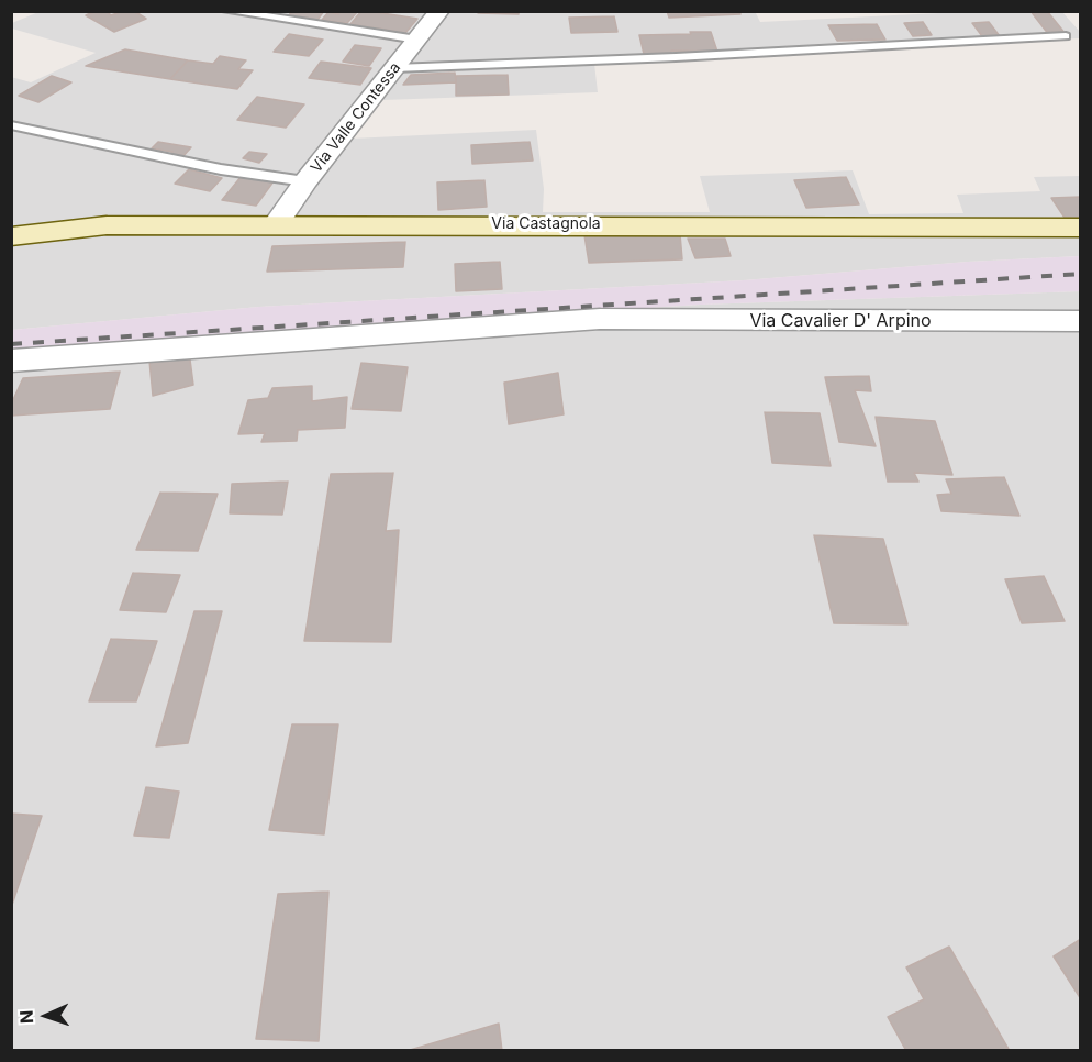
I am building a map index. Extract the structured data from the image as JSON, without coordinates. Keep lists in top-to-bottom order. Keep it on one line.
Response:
{"streets":{"main road":["Via Castagnola"],"street":["Via Valle Contessa","Via Cavalier D' Arpino"]},"crossings":[["Via Valle Contessa","Via Castagnola"]],"north":"left"}
